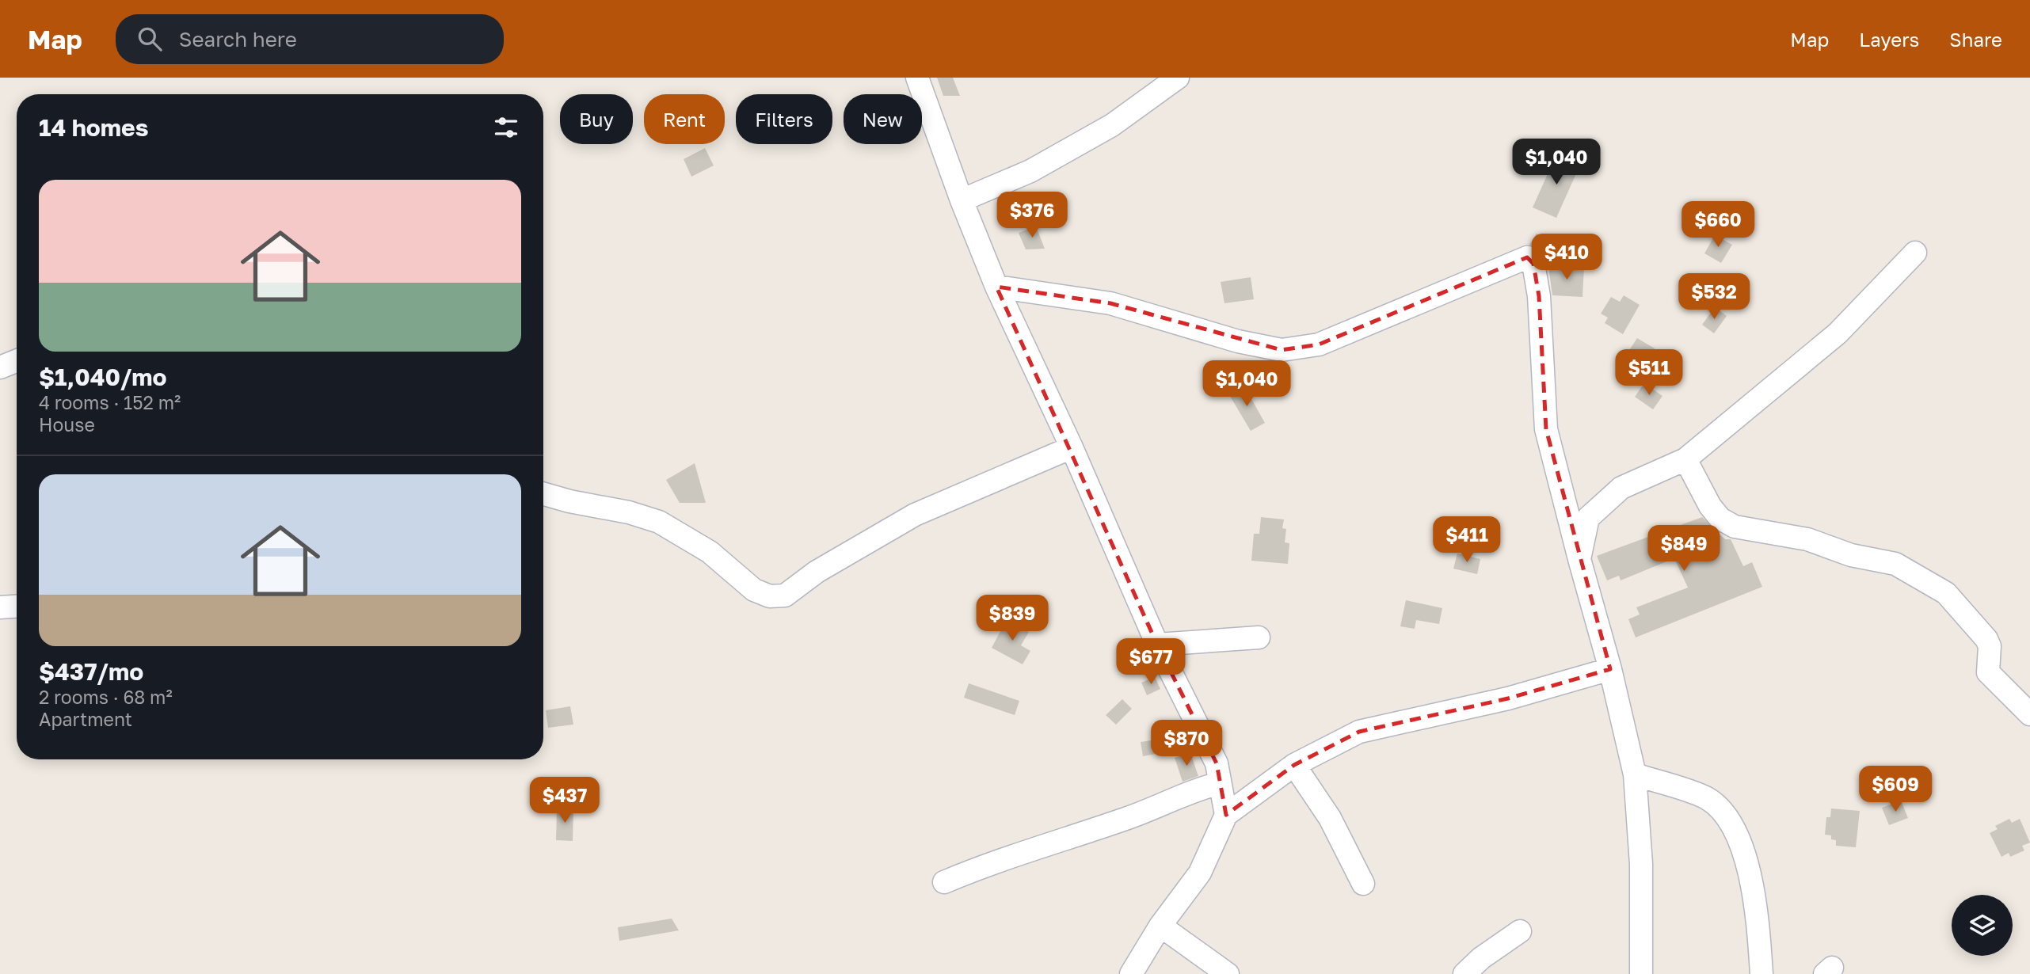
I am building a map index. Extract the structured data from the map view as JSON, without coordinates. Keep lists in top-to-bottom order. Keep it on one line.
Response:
{"page":{"header":"Map","search":"Search here","nav":["Map","Layers","Share"],"chip":["Buy","Rent","Filters","New"],"heading":"14 homes","price":["$1,040","$376","$660","$410","$532","$511","$1,040","$411","$849","$839","$677","$870","$609","$437"],"list":[{"name":"$1,040/mo","note":"4 rooms · 152 m² · House"},{"name":"$437/mo","note":"2 rooms · 68 m² · Apartment"}]}}
